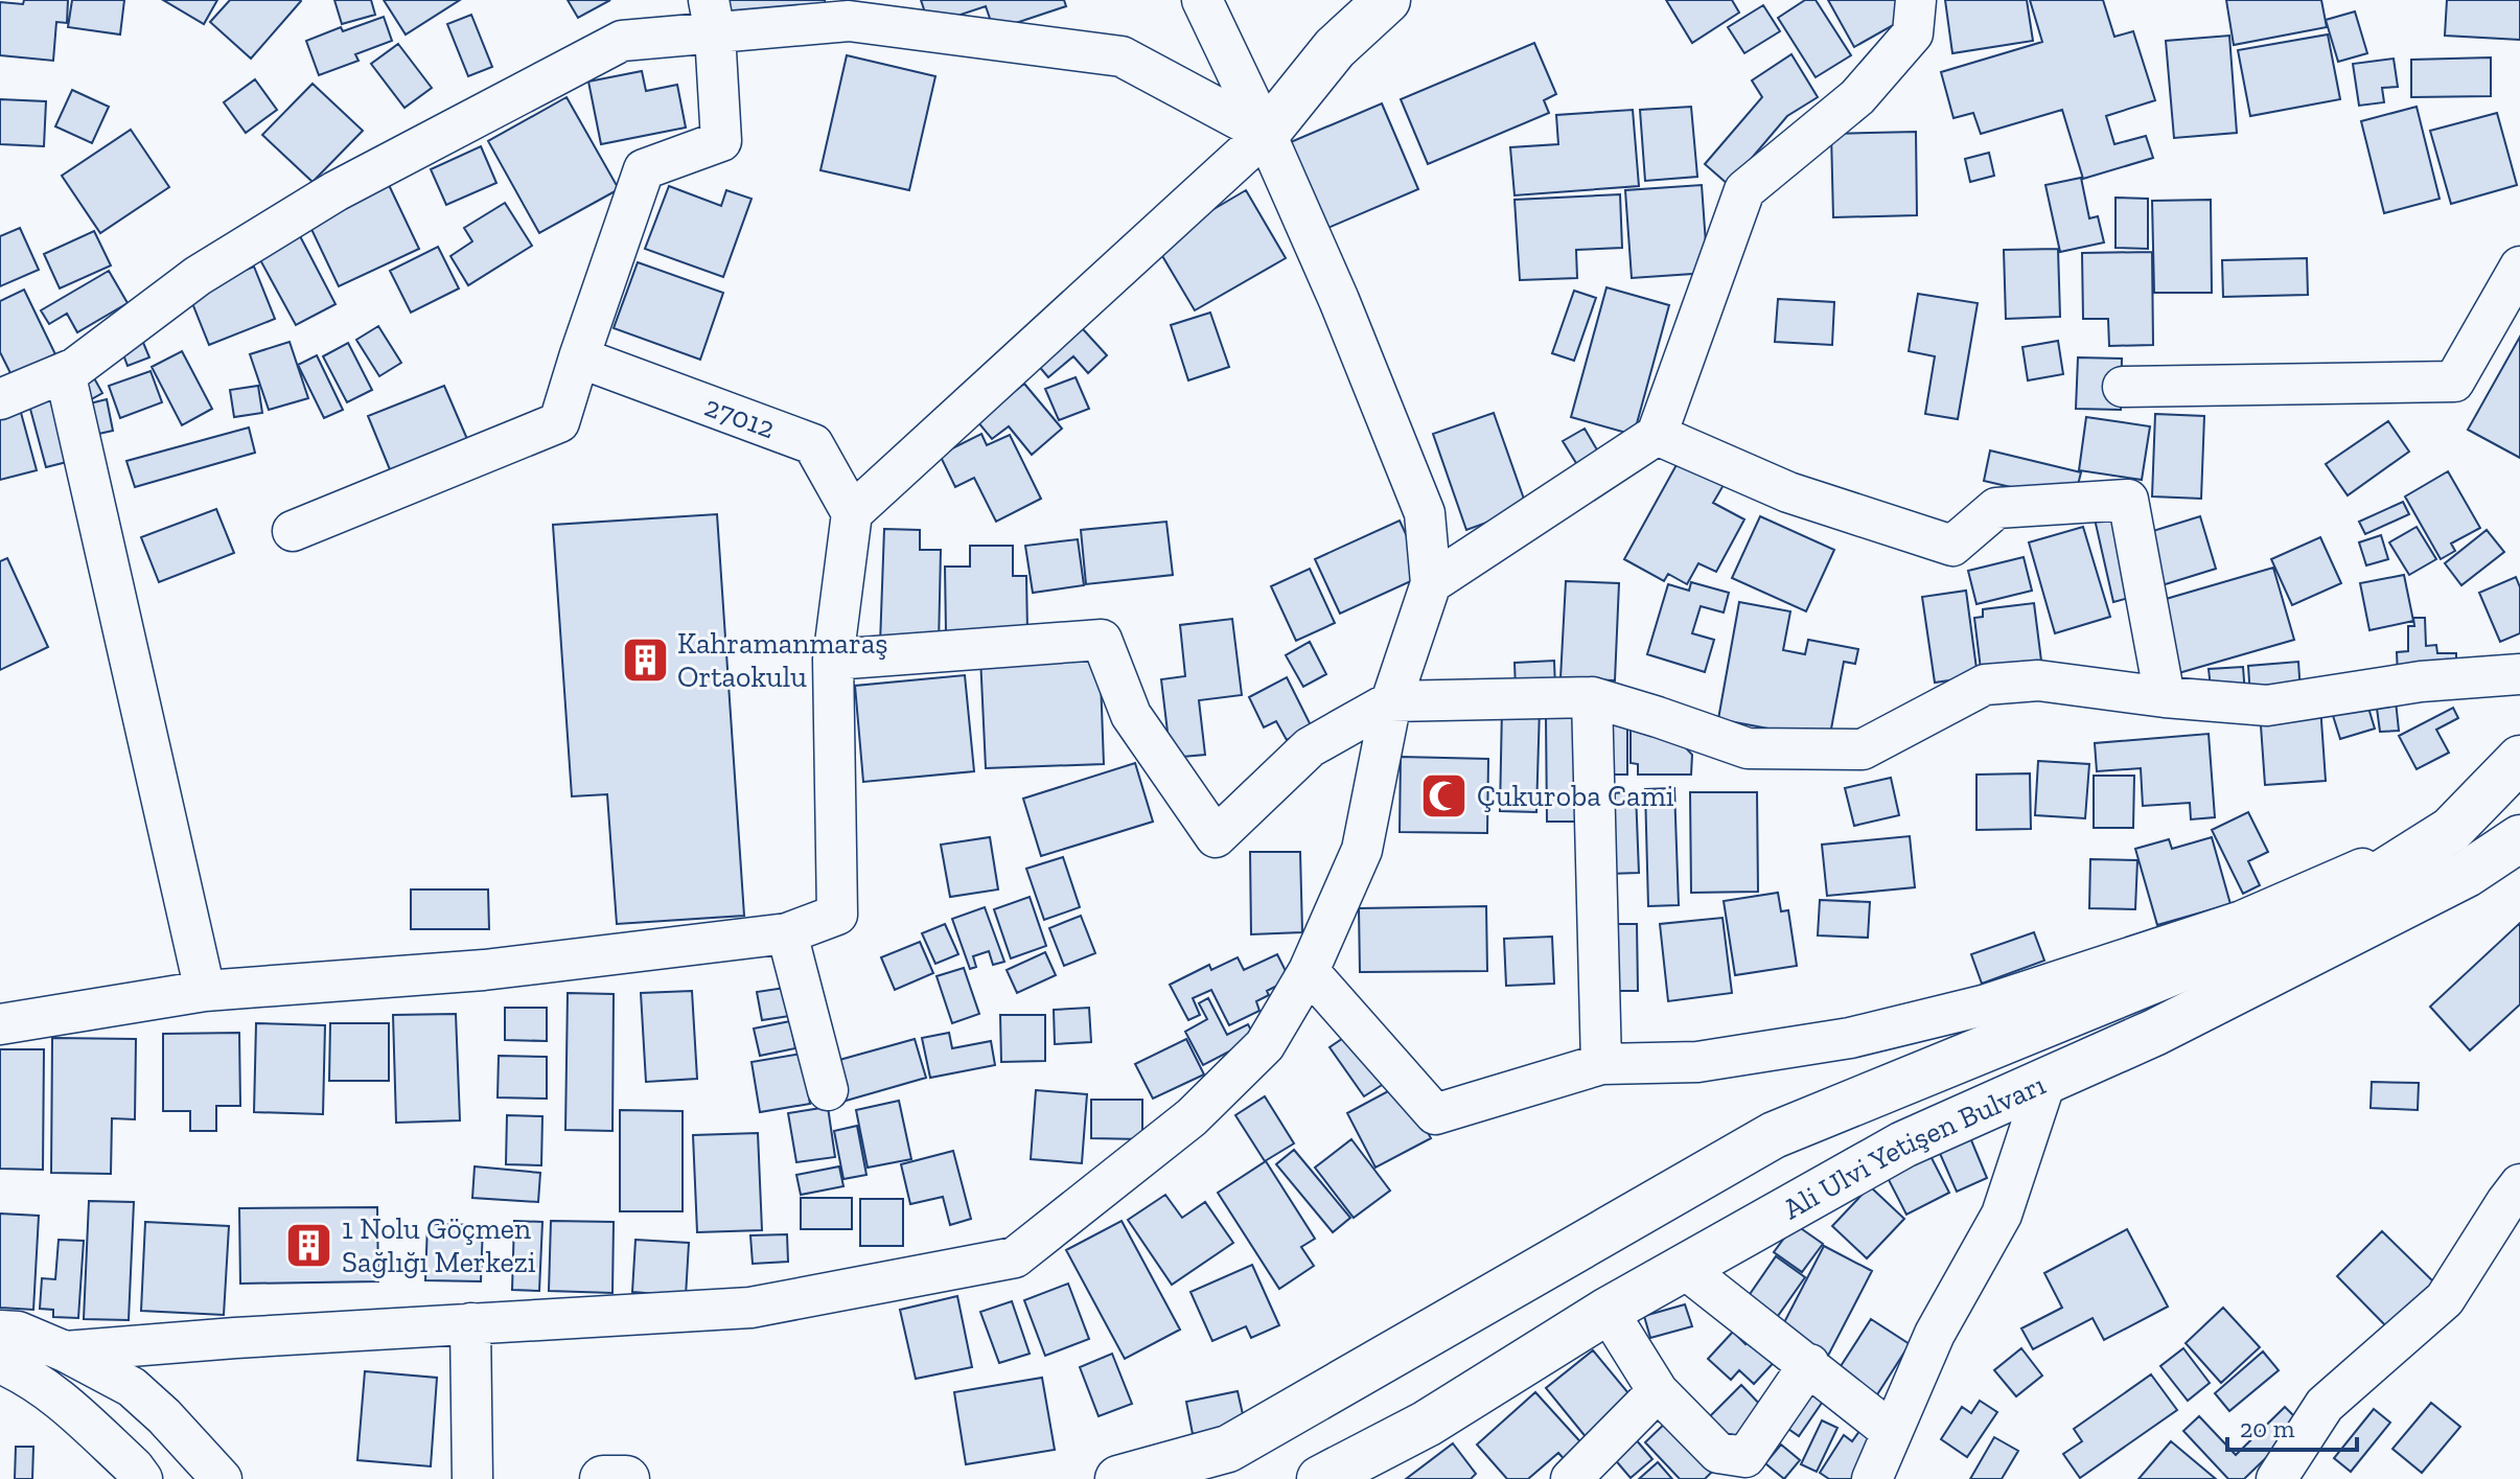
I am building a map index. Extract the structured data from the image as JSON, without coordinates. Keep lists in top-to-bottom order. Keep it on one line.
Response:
{"streets":{"main road":["Ali Ulvi Yetişen Bulvarı"],"street":["27012"]},"places":{"building":["Kahramanmaraş Ortaokulu","1 Nolu Göçmen Sağlığı Merkezi"],"mosque":["Çukuroba Cami"]},"scale_bar":"20 m"}
